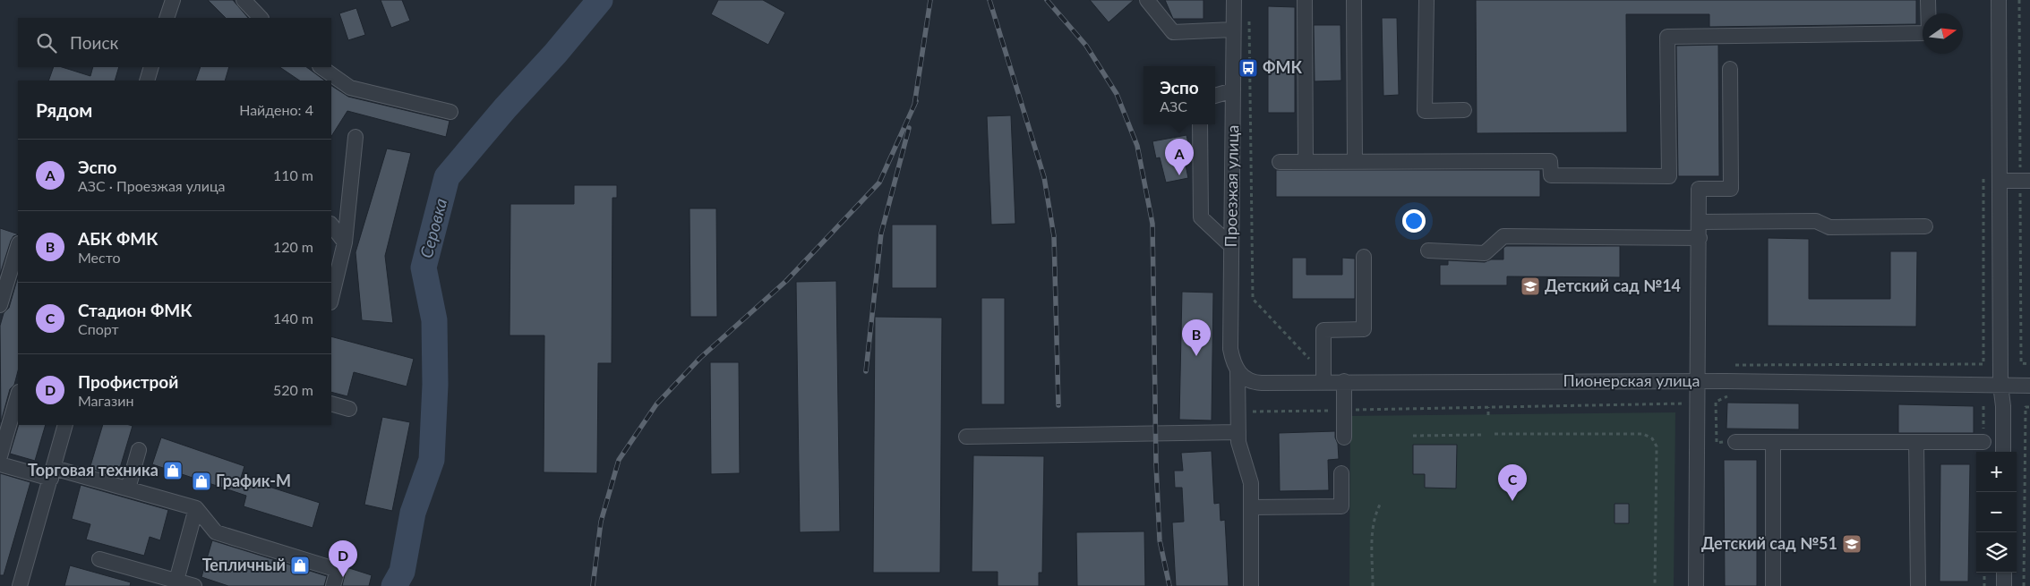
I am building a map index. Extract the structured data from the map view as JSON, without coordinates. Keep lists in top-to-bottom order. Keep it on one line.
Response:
{"streets":{"street":["Проезжая улица","Пионерская улица"]},"crossings":[["Проезжая улица","Пионерская улица"]],"water":["Серовка"],"places":{"bus stop":["ФМК"],"school or university":["Детский сад №14","Детский сад №51"],"shop":["Торговая техника","График-М","Тепличный"]},"north":"right","page":{"search":"Поиск","popup":["Эспо","АЗС"],"heading":["Рядом","Найдено: 4"],"pins":["A","B","C","D"],"list":[{"mark":"A","name":"Эспо","note":"АЗС · Проезжая улица","value":"110 m"},{"mark":"B","name":"АБК ФМК","note":"Место","value":"120 m"},{"mark":"C","name":"Стадион ФМК","note":"Спорт","value":"140 m"},{"mark":"D","name":"Профистрой","note":"Магазин","value":"520 m"}],"map_buttons":["+","−"]}}
